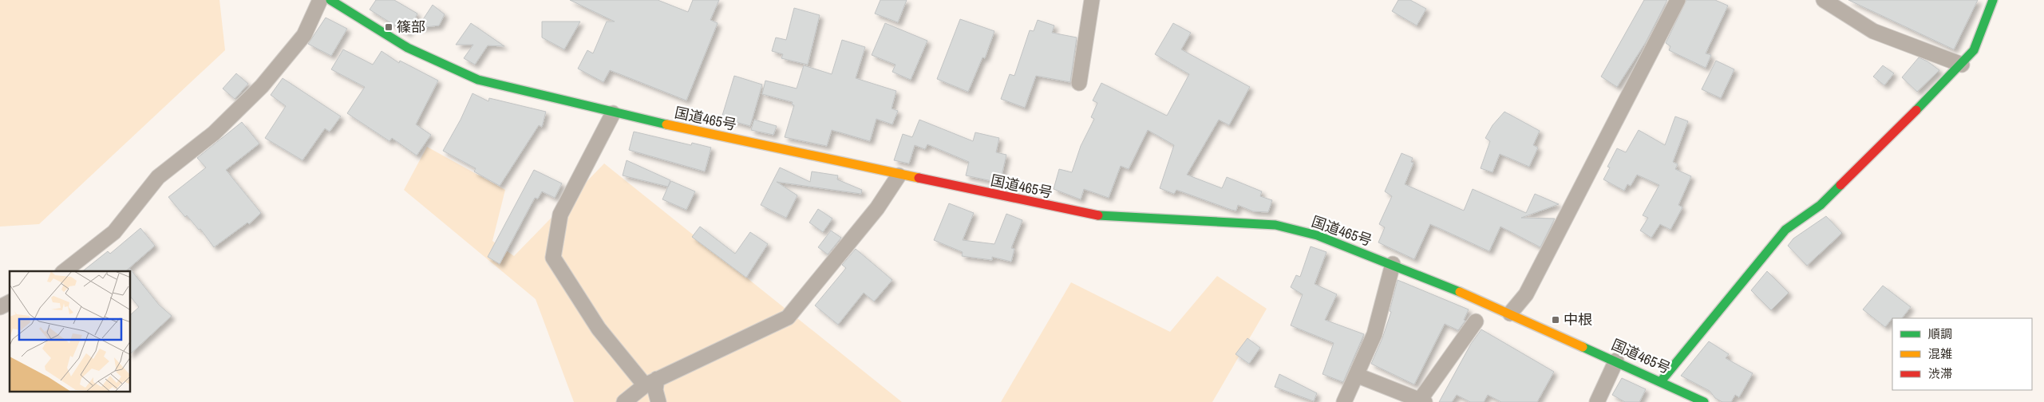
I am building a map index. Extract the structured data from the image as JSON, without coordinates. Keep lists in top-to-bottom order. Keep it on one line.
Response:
{"streets":{"main road":["国道465号"]},"places":{"transit":["篠部","中根"]},"legend":["順調","混雑","渋滞"]}
